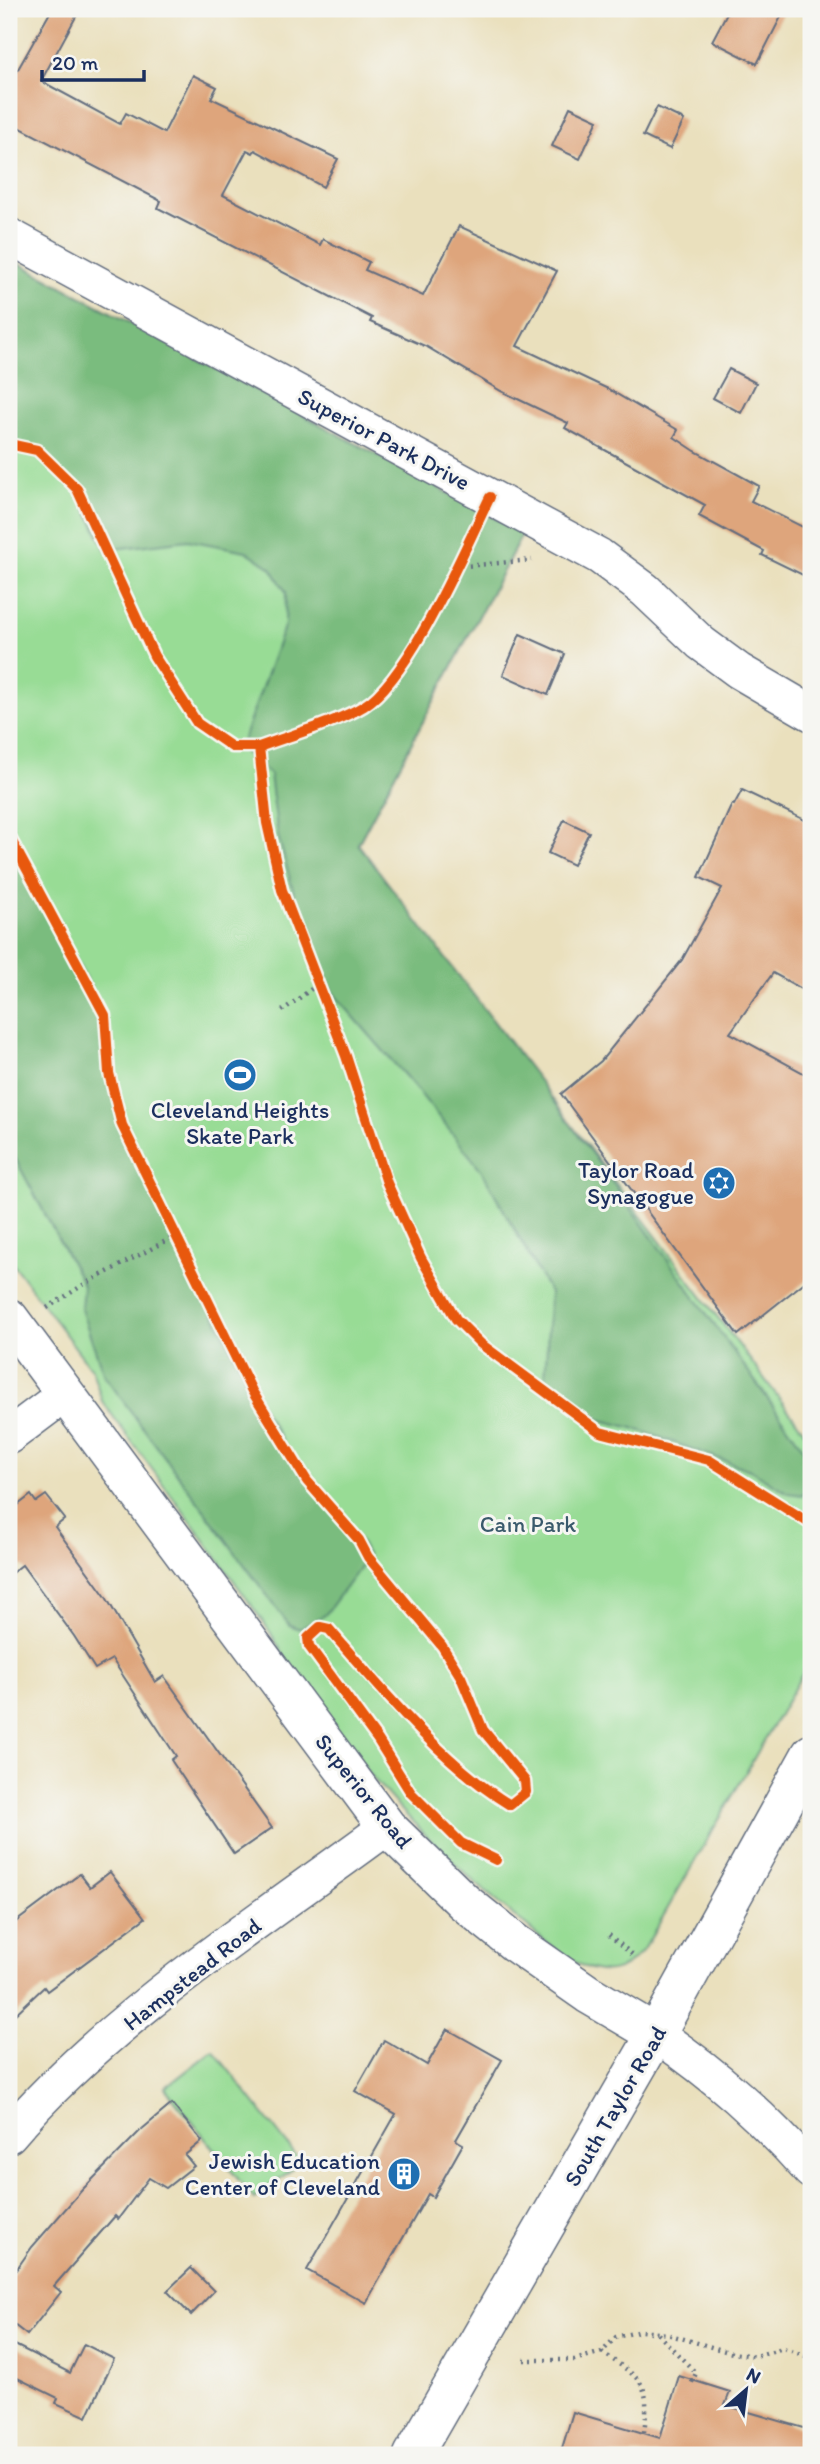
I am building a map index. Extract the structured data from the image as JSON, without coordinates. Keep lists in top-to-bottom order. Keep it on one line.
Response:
{"streets":{"street":["Superior Park Drive","Superior Road","Hampstead Road","South Taylor Road"]},"crossings":[["Superior Road","Hampstead Road"],["Superior Road","South Taylor Road"]],"parks":["Cain Park"],"places":{"sports":["Cleveland Heights Skate Park"],"synagogue":["Taylor Road Synagogue"],"building":["Jewish Education Center of Cleveland"]},"scale_bar":"20 m","north":"top right"}
